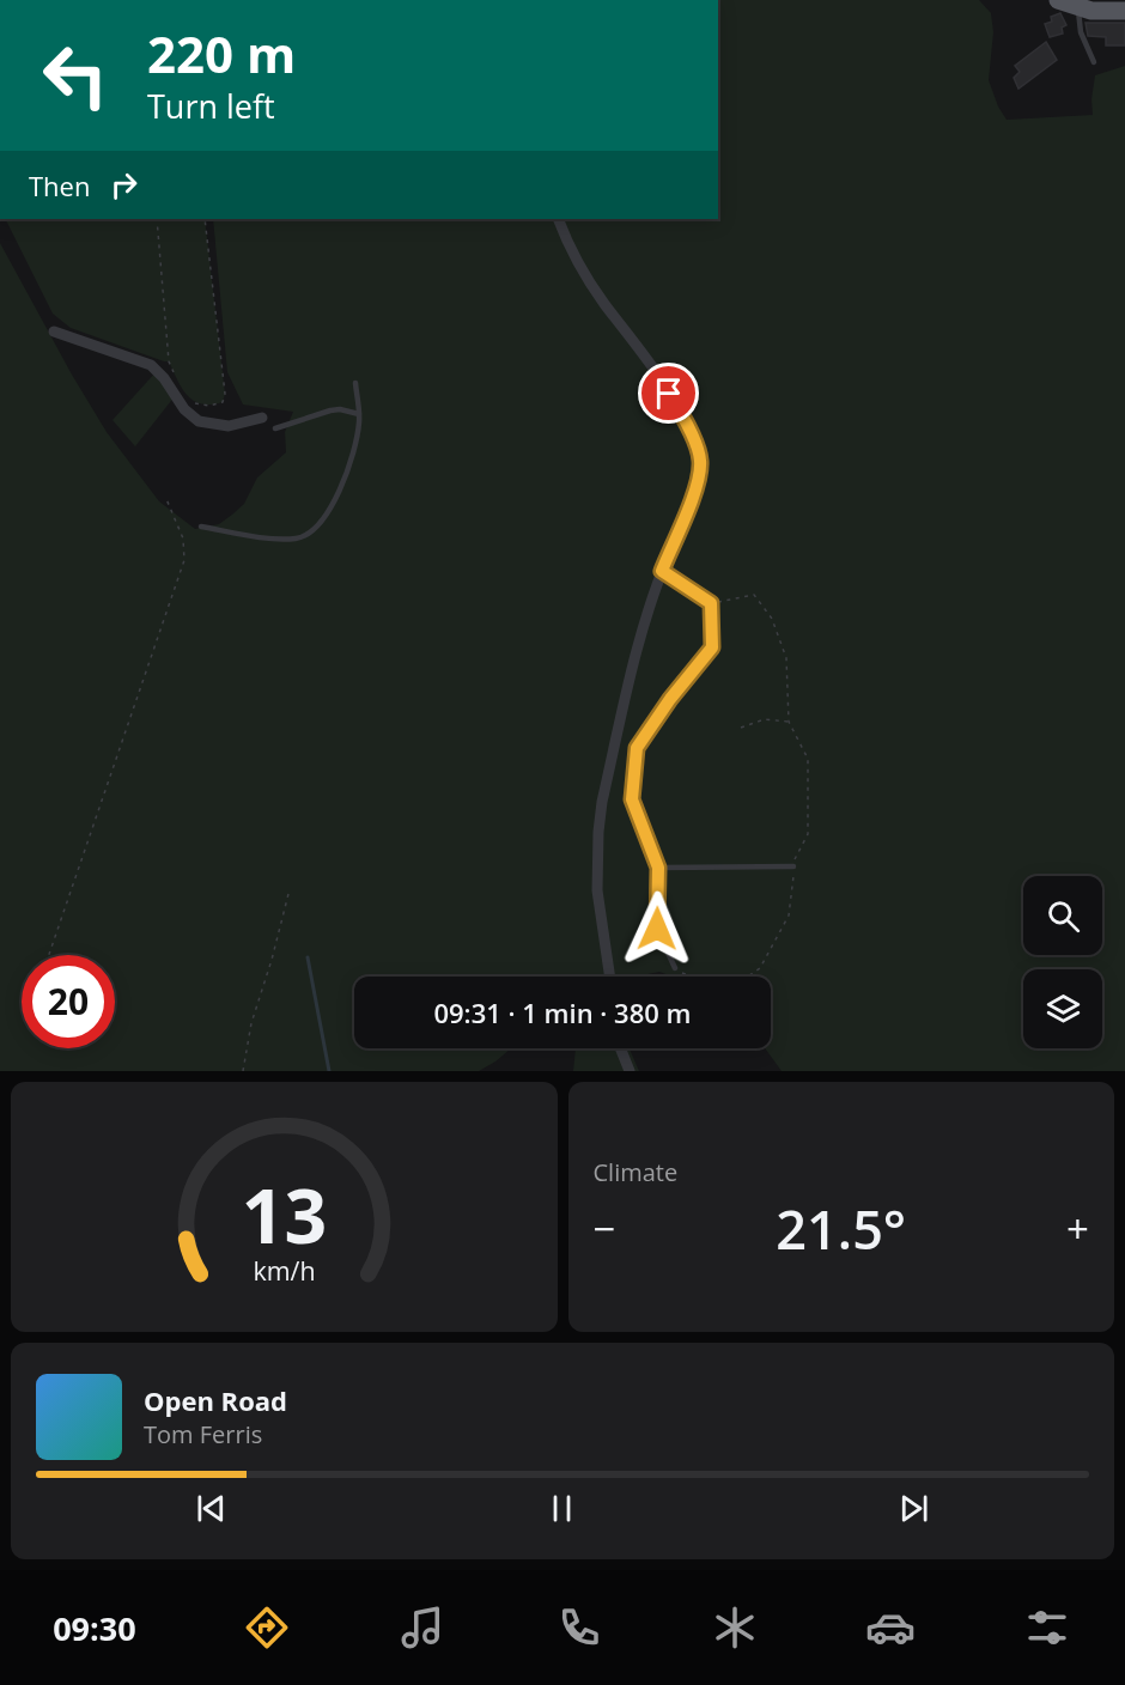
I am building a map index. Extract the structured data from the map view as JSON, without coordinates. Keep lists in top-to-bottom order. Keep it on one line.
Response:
{"page":{"turn":["220 m","Turn left"],"then":"Then","limit":"20","trip":"09:31 · 1 min · 380 m","tile":"Climate","heat":["−","21.5°","+"],"song":["Open Road","Tom Ferris"],"tabs":"09:30","gauge":["13","km/h"]}}
